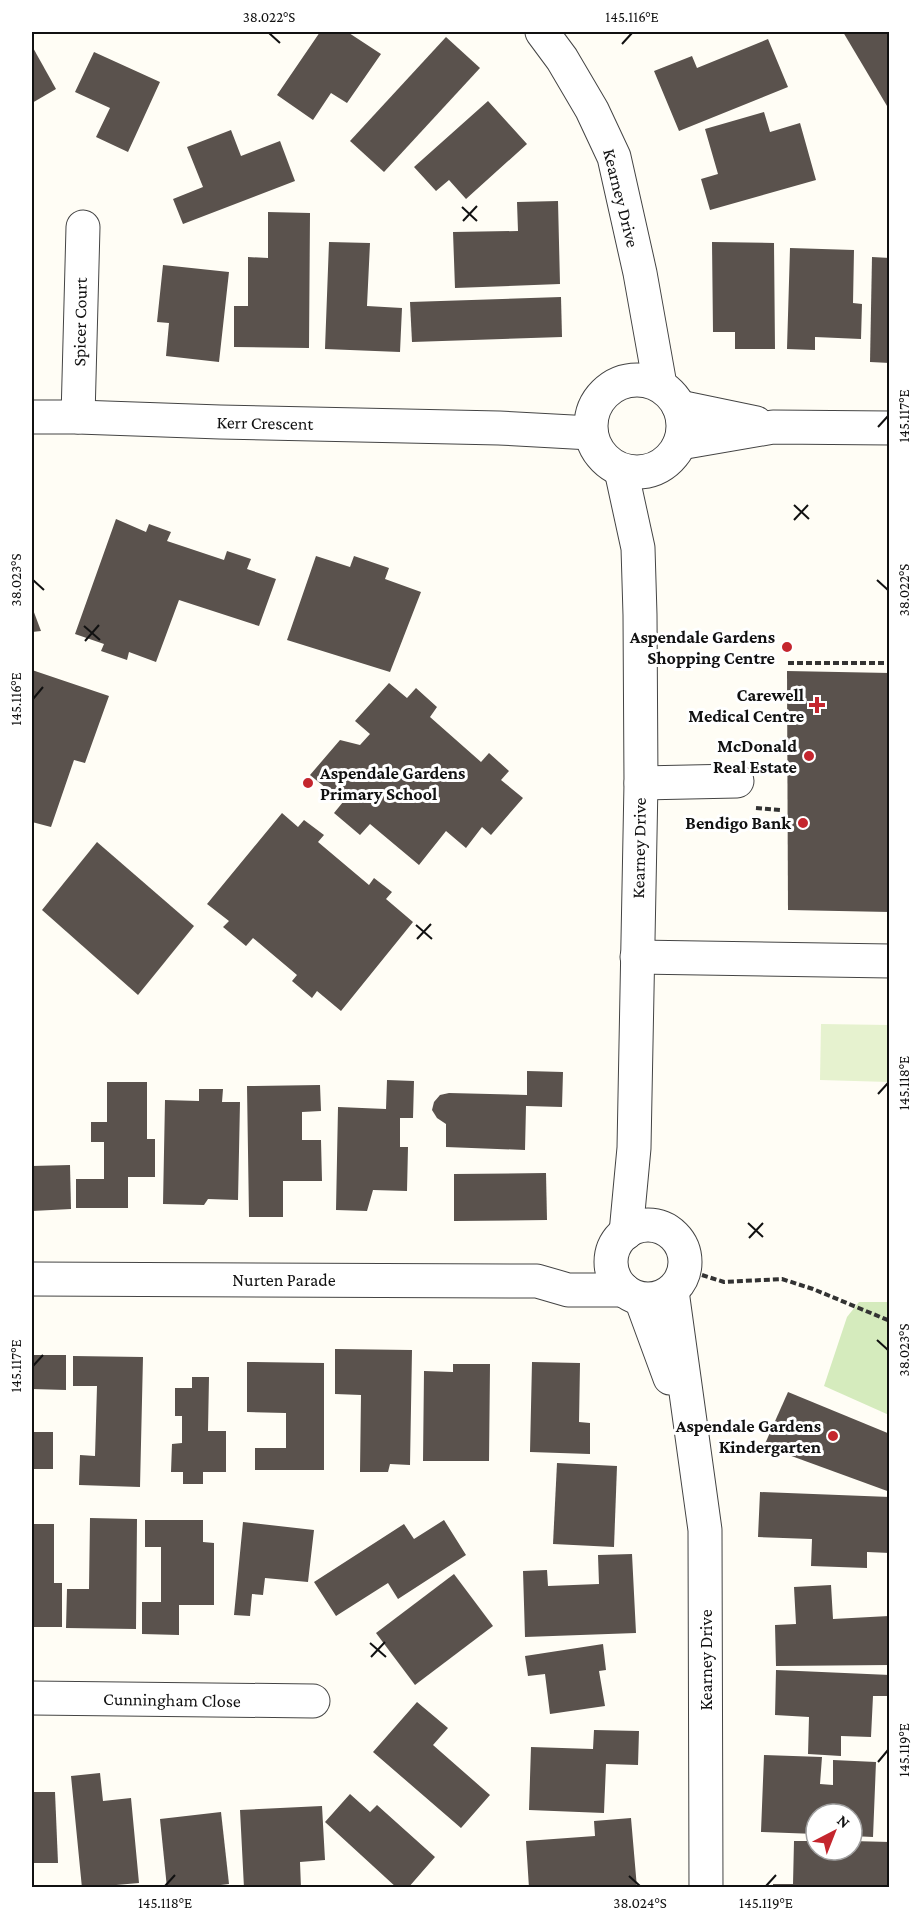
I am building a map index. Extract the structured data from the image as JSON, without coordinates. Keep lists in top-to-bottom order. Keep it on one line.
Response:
{"streets":{"street":["Kearney Drive","Spicer Court","Kerr Crescent","Nurten Parade","Cunningham Close"]},"crossings":[["Kearney Drive","Kerr Crescent"],["Kearney Drive","Nurten Parade"],["Spicer Court","Kerr Crescent"]],"places":{"other":["Aspendale Gardens Shopping Centre","McDonald Real Estate","Aspendale Gardens Primary School","Bendigo Bank","Aspendale Gardens Kindergarten"],"health":["Carewell Medical Centre"]},"north":"top right","coordinates":["38.022°S","145.116°E","145.117°E","38.023°S","145.118°E","145.119°E","38.024°S"]}
